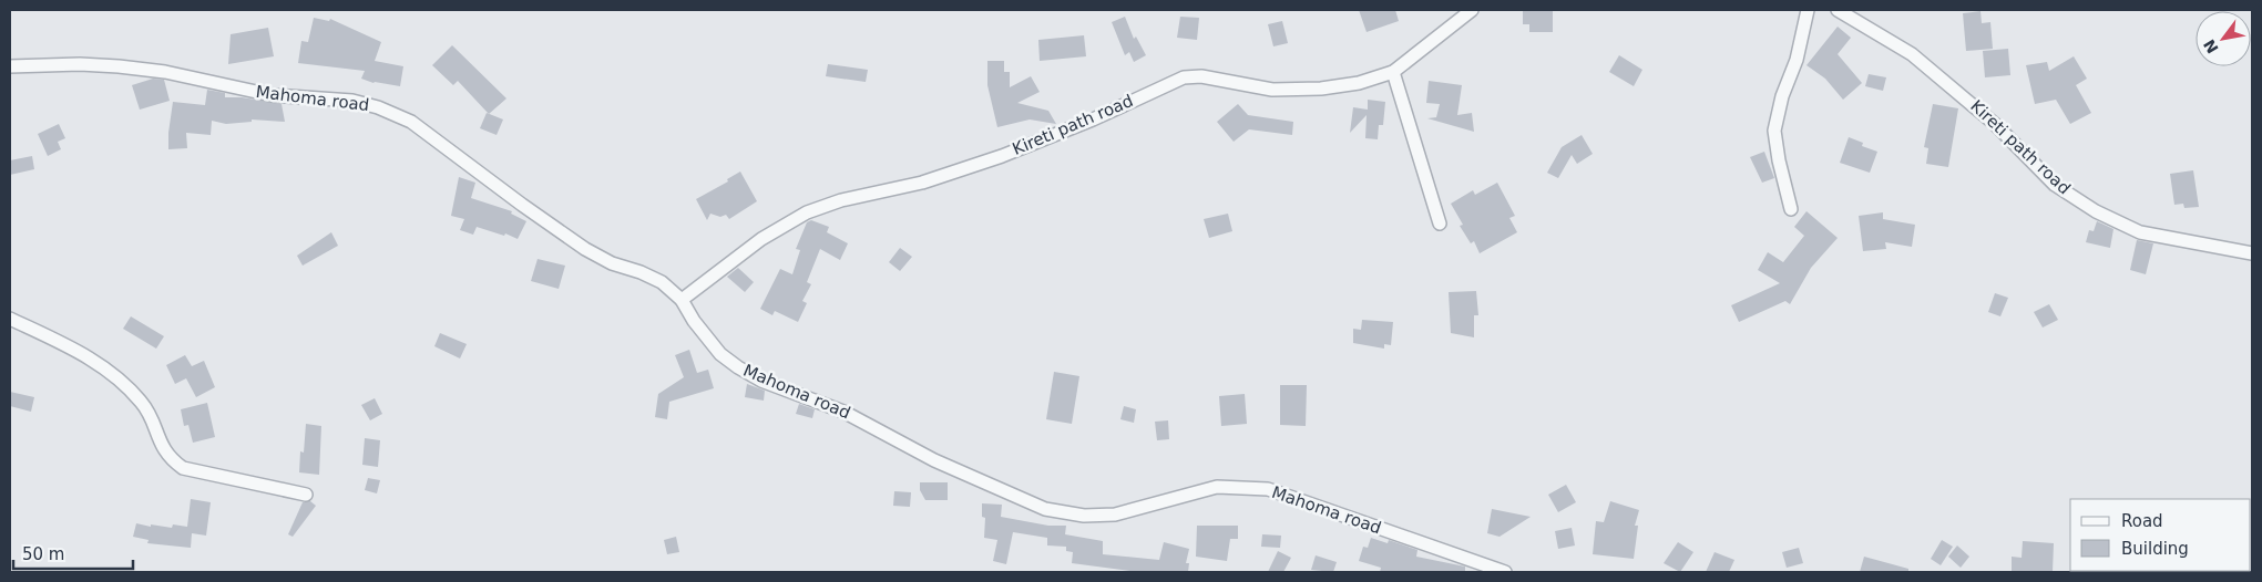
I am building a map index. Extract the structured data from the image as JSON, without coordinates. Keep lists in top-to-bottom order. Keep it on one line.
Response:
{"streets":{"street":["Mahoma road","Kireti path road"]},"crossings":[["Mahoma road","Kireti path road"]],"legend":["Road","Building"],"scale_bar":"50 m","north":"bottom left"}
